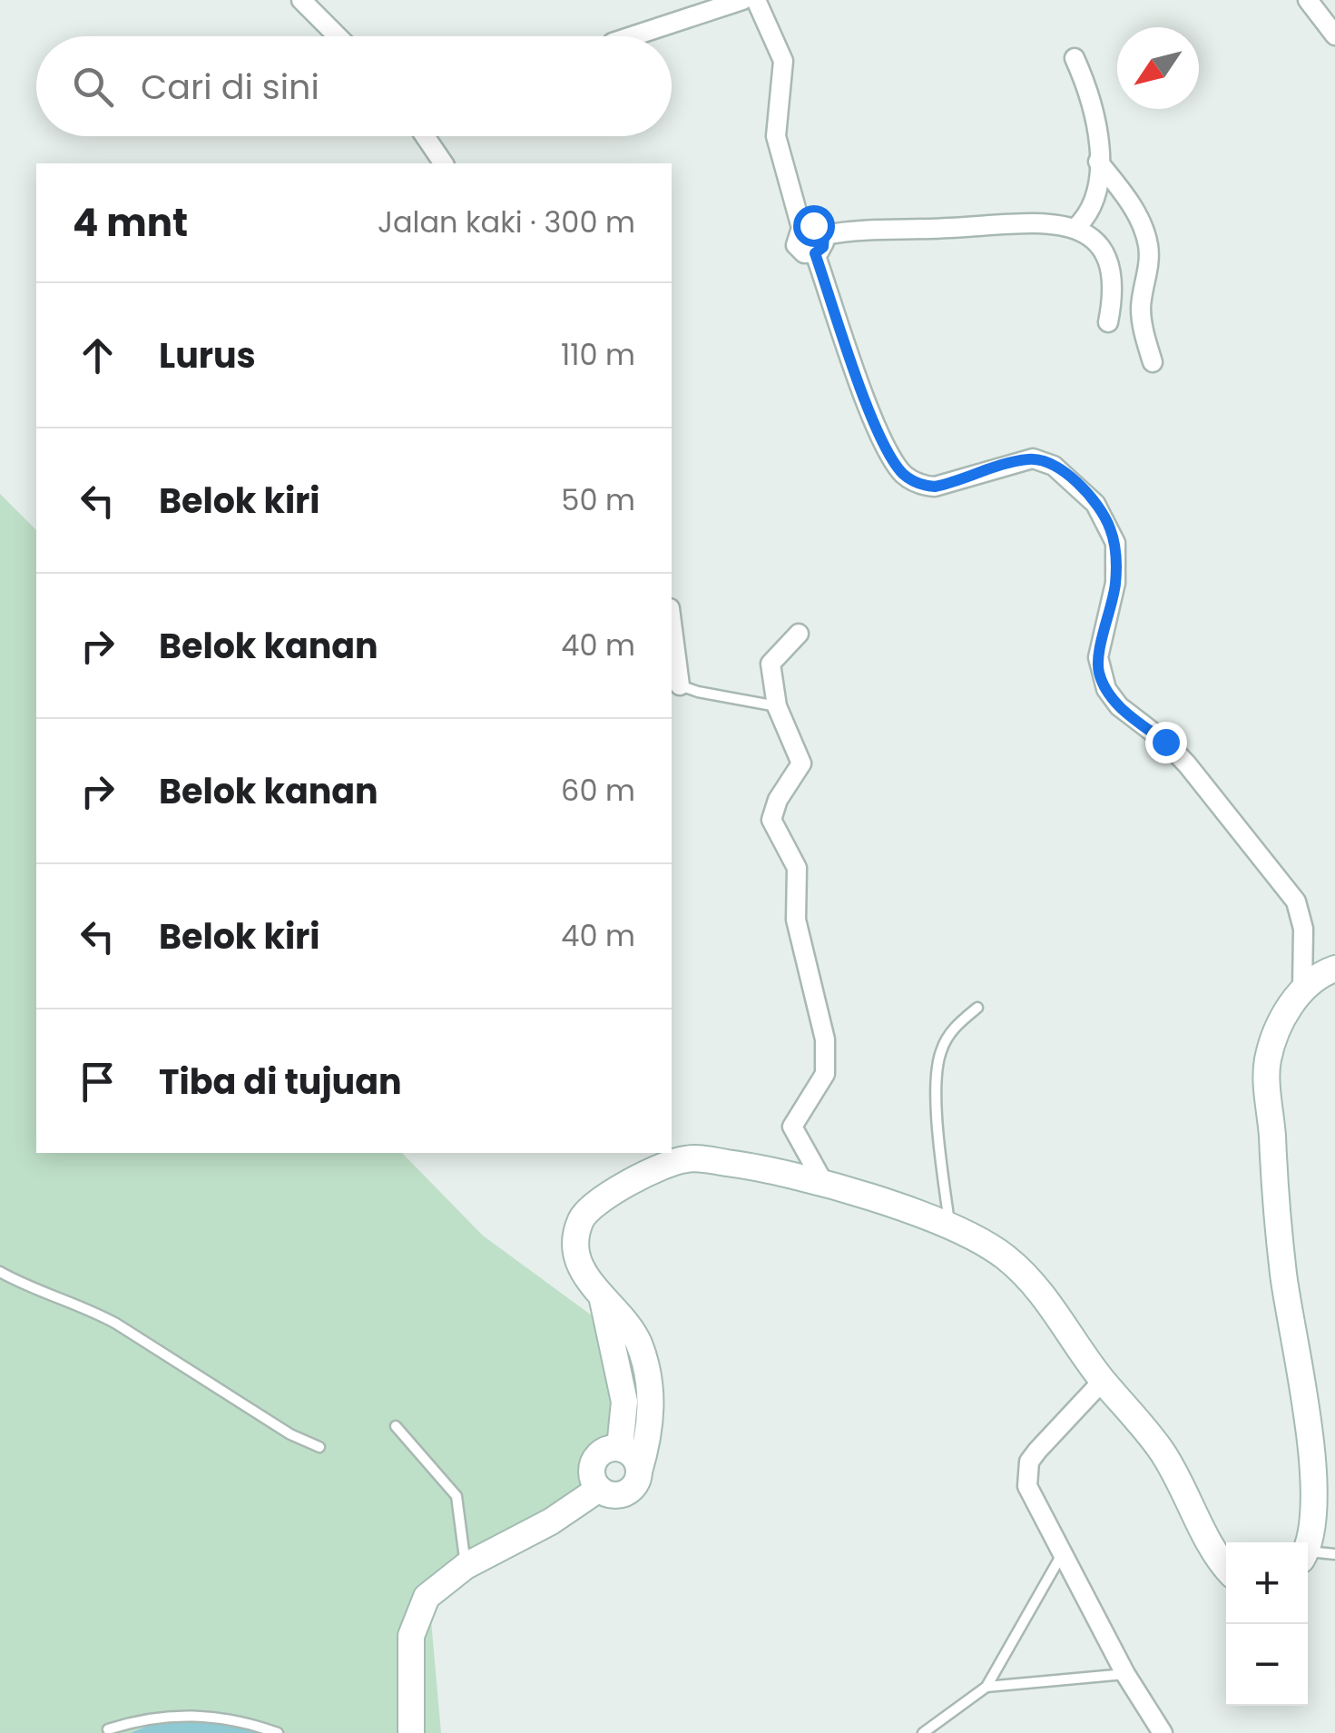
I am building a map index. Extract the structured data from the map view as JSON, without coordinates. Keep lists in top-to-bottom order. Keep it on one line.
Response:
{"north":"bottom left","page":{"search":"Cari di sini","heading":["4 mnt","Jalan kaki · 300 m"],"list":[["Lurus","110 m"],["Belok kiri","50 m"],["Belok kanan","40 m"],["Belok kanan","60 m"],["Belok kiri","40 m"],"Tiba di tujuan"],"map_buttons":["+","−"]}}
